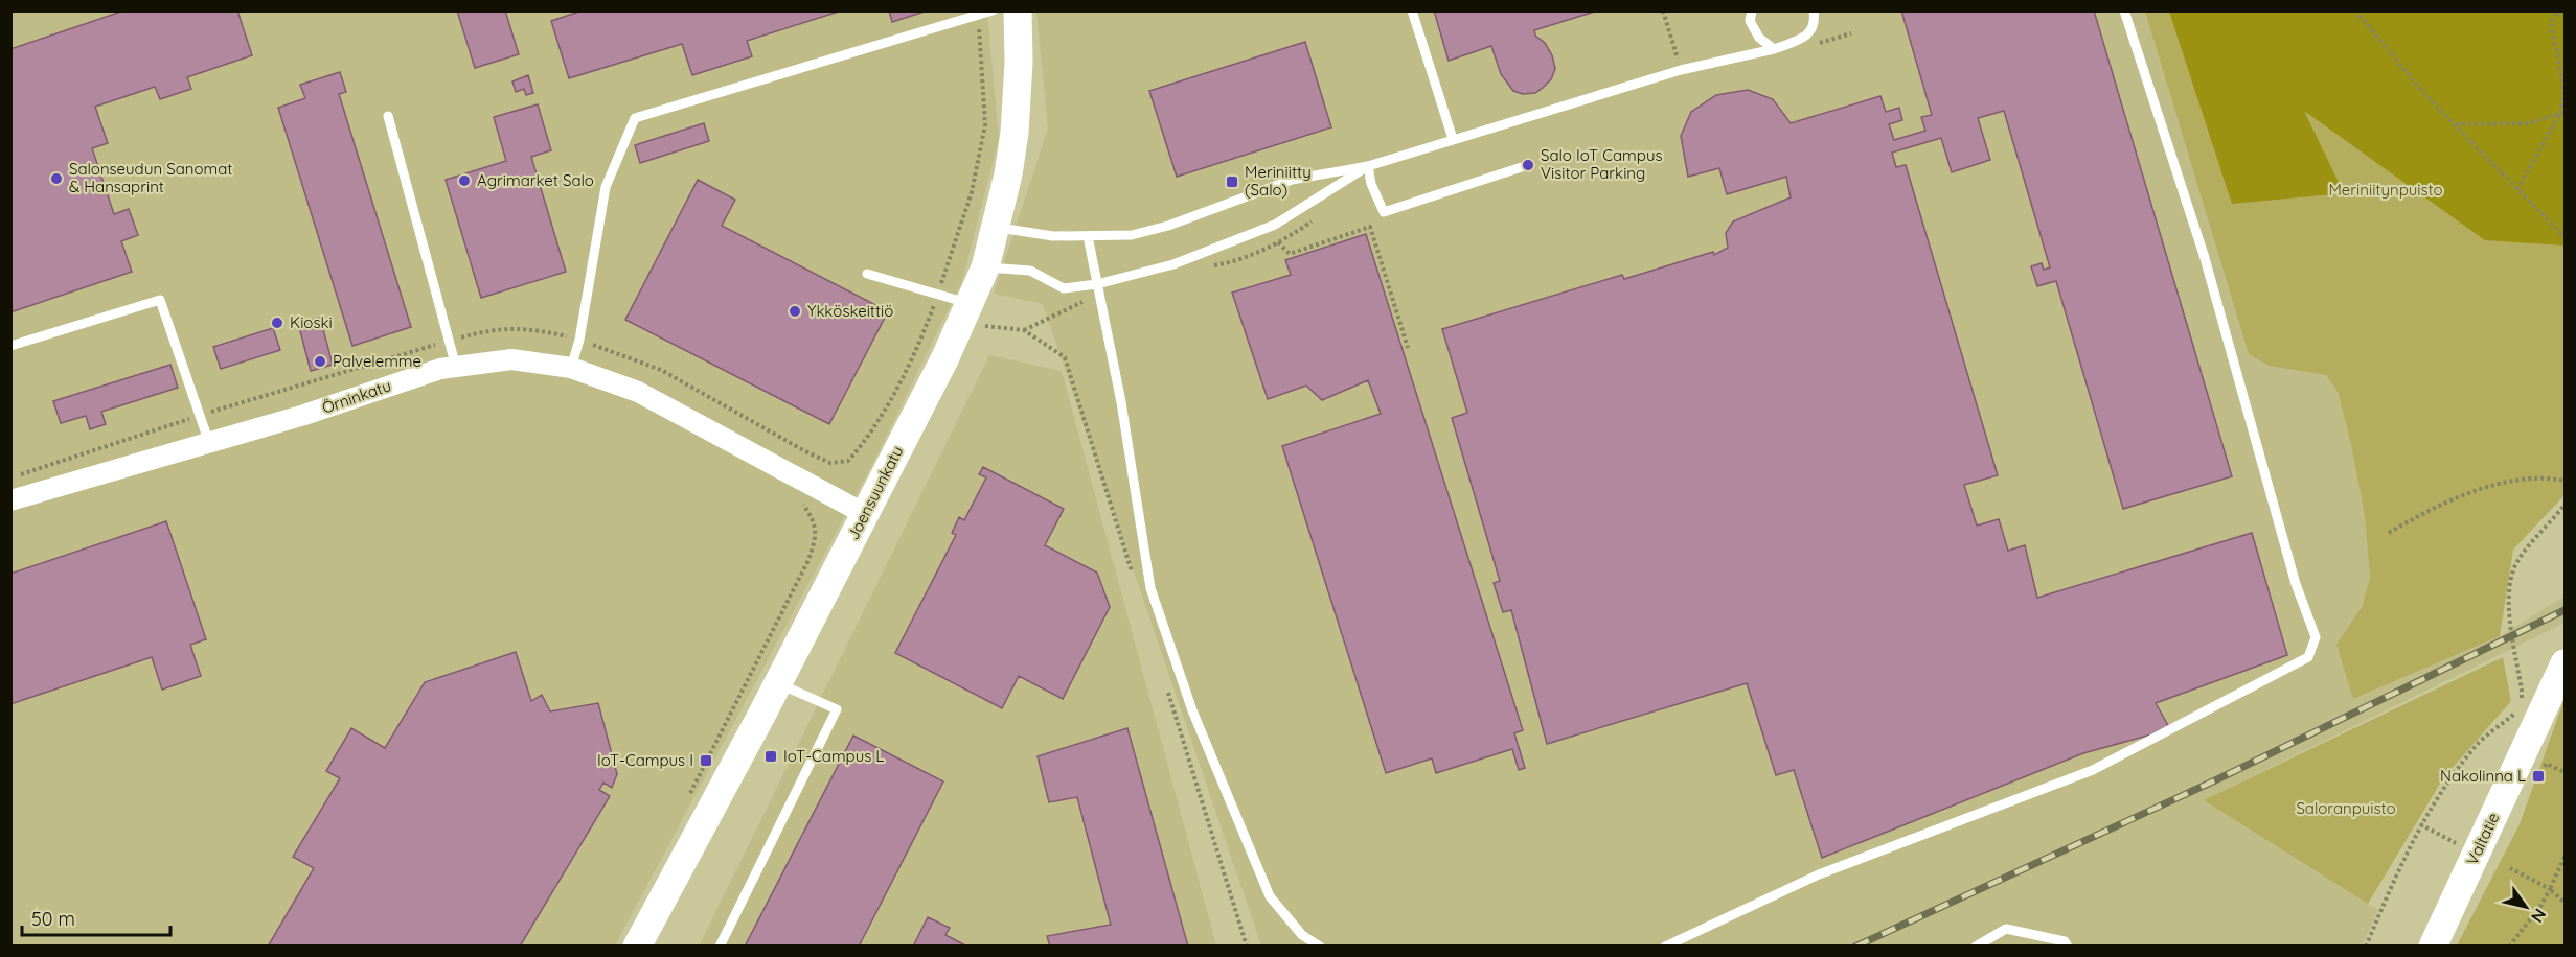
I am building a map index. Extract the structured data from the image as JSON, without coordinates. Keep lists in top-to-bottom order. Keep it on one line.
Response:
{"streets":{"street":["Örninkatu","Joensuunkatu","Valtatie"]},"crossings":[["Örninkatu","Joensuunkatu"]],"parks":["Meriniitynpuisto","Saloranpuisto"],"places":{"other":["Salo IoT Campus Visitor Parking","Salonseudun Sanomat & Hansaprint","Agrimarket Salo","Ykköskeittiö","Kioski","Palvelemme"],"transit":["Meriniitty (Salo)","IoT-Campus L","IoT-Campus I","Nakolinna L"]},"scale_bar":"50 m","north":"bottom right"}
